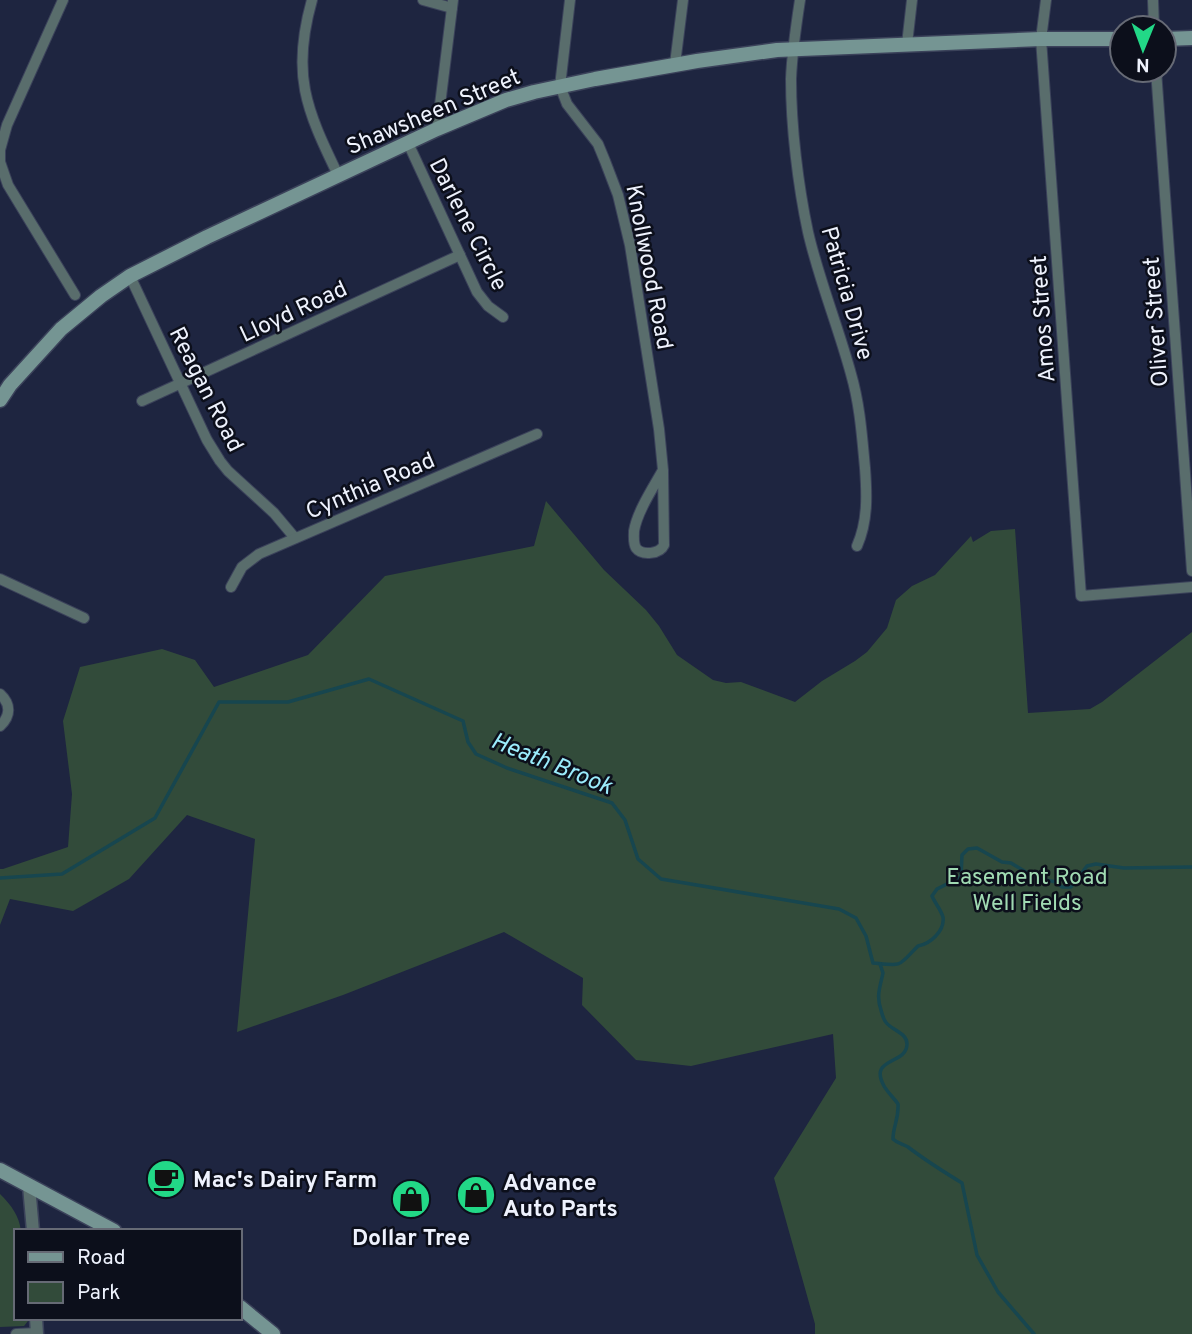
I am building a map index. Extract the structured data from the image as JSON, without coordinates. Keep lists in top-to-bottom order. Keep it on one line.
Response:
{"streets":{"main road":["Shawsheen Street"],"street":["Darlene Circle","Knollwood Road","Patricia Drive","Lloyd Road","Amos Street","Oliver Street","Reagan Road","Cynthia Road"]},"crossings":[["Shawsheen Street","Darlene Circle"],["Shawsheen Street","Knollwood Road"],["Shawsheen Street","Patricia Drive"],["Shawsheen Street","Amos Street"],["Shawsheen Street","Reagan Road"],["Darlene Circle","Lloyd Road"],["Lloyd Road","Reagan Road"],["Reagan Road","Cynthia Road"]],"water":["Heath Brook"],"parks":["Easement Road Well Fields"],"places":{"cafe":["Mac's Dairy Farm"],"shop":["Advance Auto Parts","Dollar Tree"]},"legend":["Road","Park"],"north":"bottom"}
